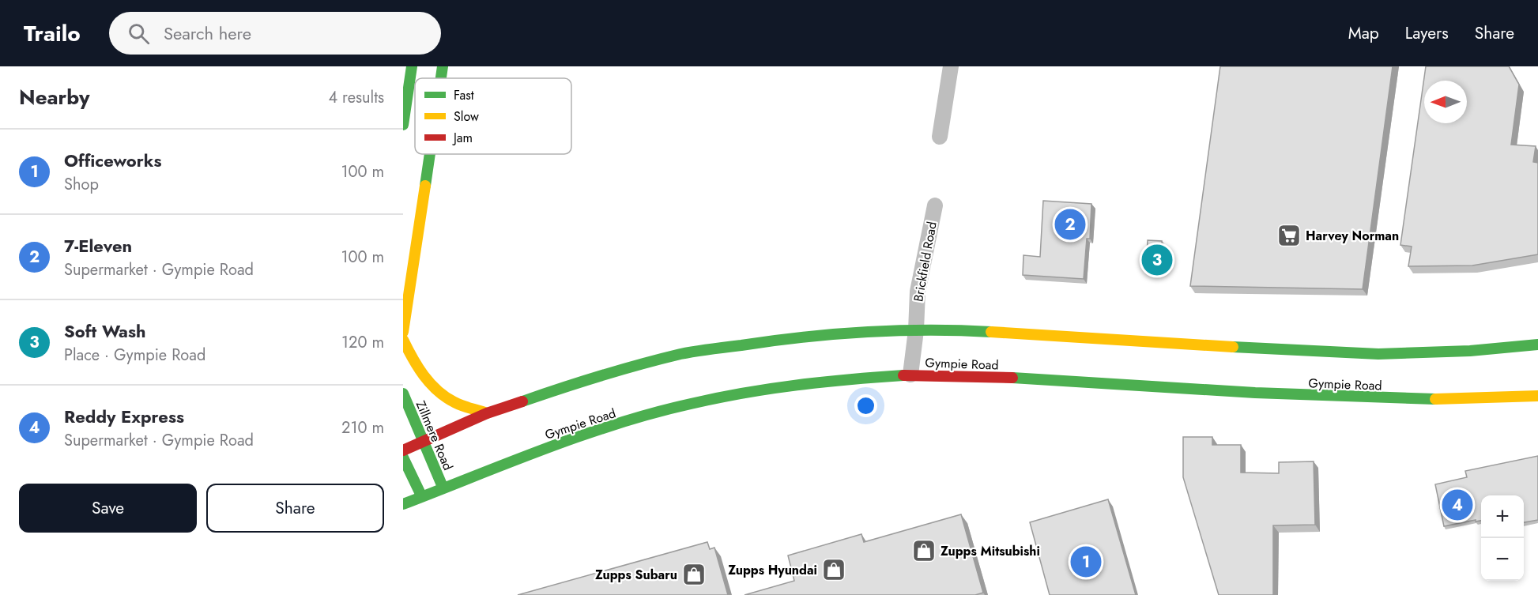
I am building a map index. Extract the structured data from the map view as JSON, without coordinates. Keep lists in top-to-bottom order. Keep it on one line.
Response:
{"streets":{"main road":["Gympie Road","Zillmere Road"],"street":["Brickfield Road"]},"crossings":[["Brickfield Road","Gympie Road"],["Gympie Road","Zillmere Road"]],"places":{"supermarket":["Harvey Norman"],"shop":["Zupps Mitsubishi","Zupps Hyundai","Zupps Subaru"]},"legend":["Fast","Slow","Jam"],"north":"left","page":{"header":"Trailo","search":"Search here","nav":["Map","Layers","Share"],"heading":["Nearby","4 results"],"list":[{"mark":"1","name":"Officeworks","note":"Shop","value":"100 m"},{"mark":"2","name":"7-Eleven","note":"Supermarket · Gympie Road","value":"100 m"},{"mark":"3","name":"Soft Wash","note":"Place · Gympie Road","value":"120 m"},{"mark":"4","name":"Reddy Express","note":"Supermarket · Gympie Road","value":"210 m"}],"pins":["2","3","4","1"],"buttons":["Save","Share"],"map_buttons":["+","−"]}}
